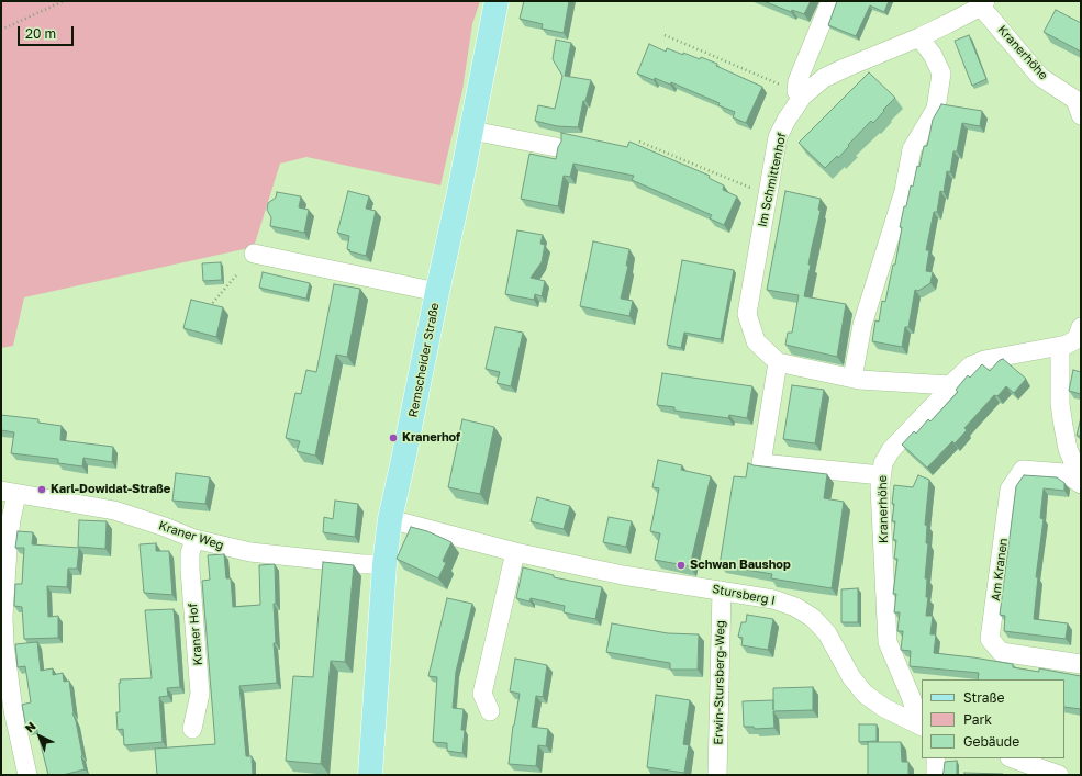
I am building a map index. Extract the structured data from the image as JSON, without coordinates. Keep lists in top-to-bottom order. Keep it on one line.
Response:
{"streets":{"main road":["Remscheider Straße"],"street":["Kranerhöhe","Im Schmittenhof","Kraner Weg","Am Kranen","Stursberg I","Kraner Hof","Erwin-Stursberg-Weg"]},"crossings":[["Kranerhöhe","Im Schmittenhof"],["Kranerhöhe","Stursberg I"],["Remscheider Straße","Kraner Weg"],["Remscheider Straße","Stursberg I"],["Kraner Weg","Kraner Hof"],["Stursberg I","Erwin-Stursberg-Weg"]],"places":["Kranerhof","Karl-Dowidat-Straße","Schwan Baushop"],"legend":["Straße","Park","Gebäude"],"scale_bar":"20 m","north":"top left"}
